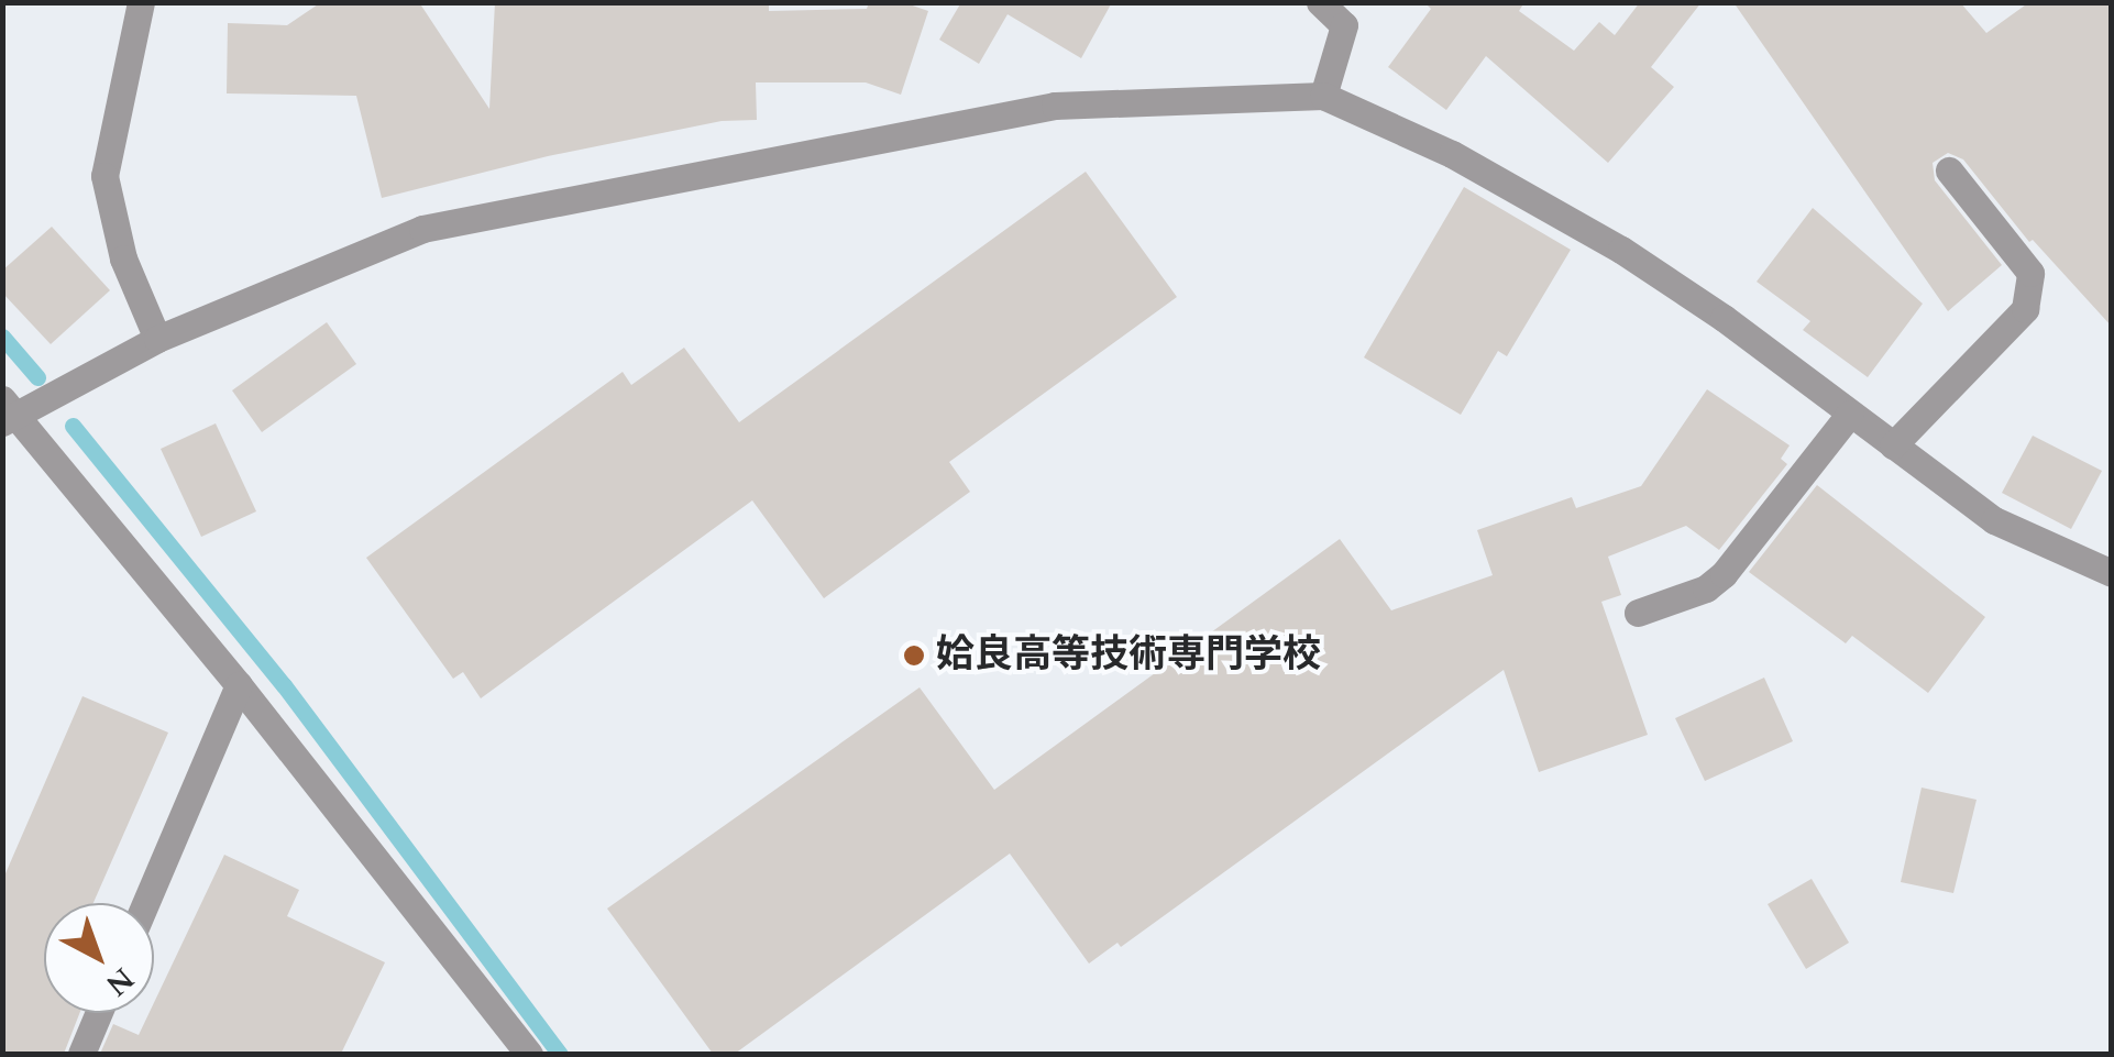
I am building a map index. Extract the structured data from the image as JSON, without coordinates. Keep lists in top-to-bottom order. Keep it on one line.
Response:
{"places":["姶良高等技術専門学校"],"north":"bottom right"}
